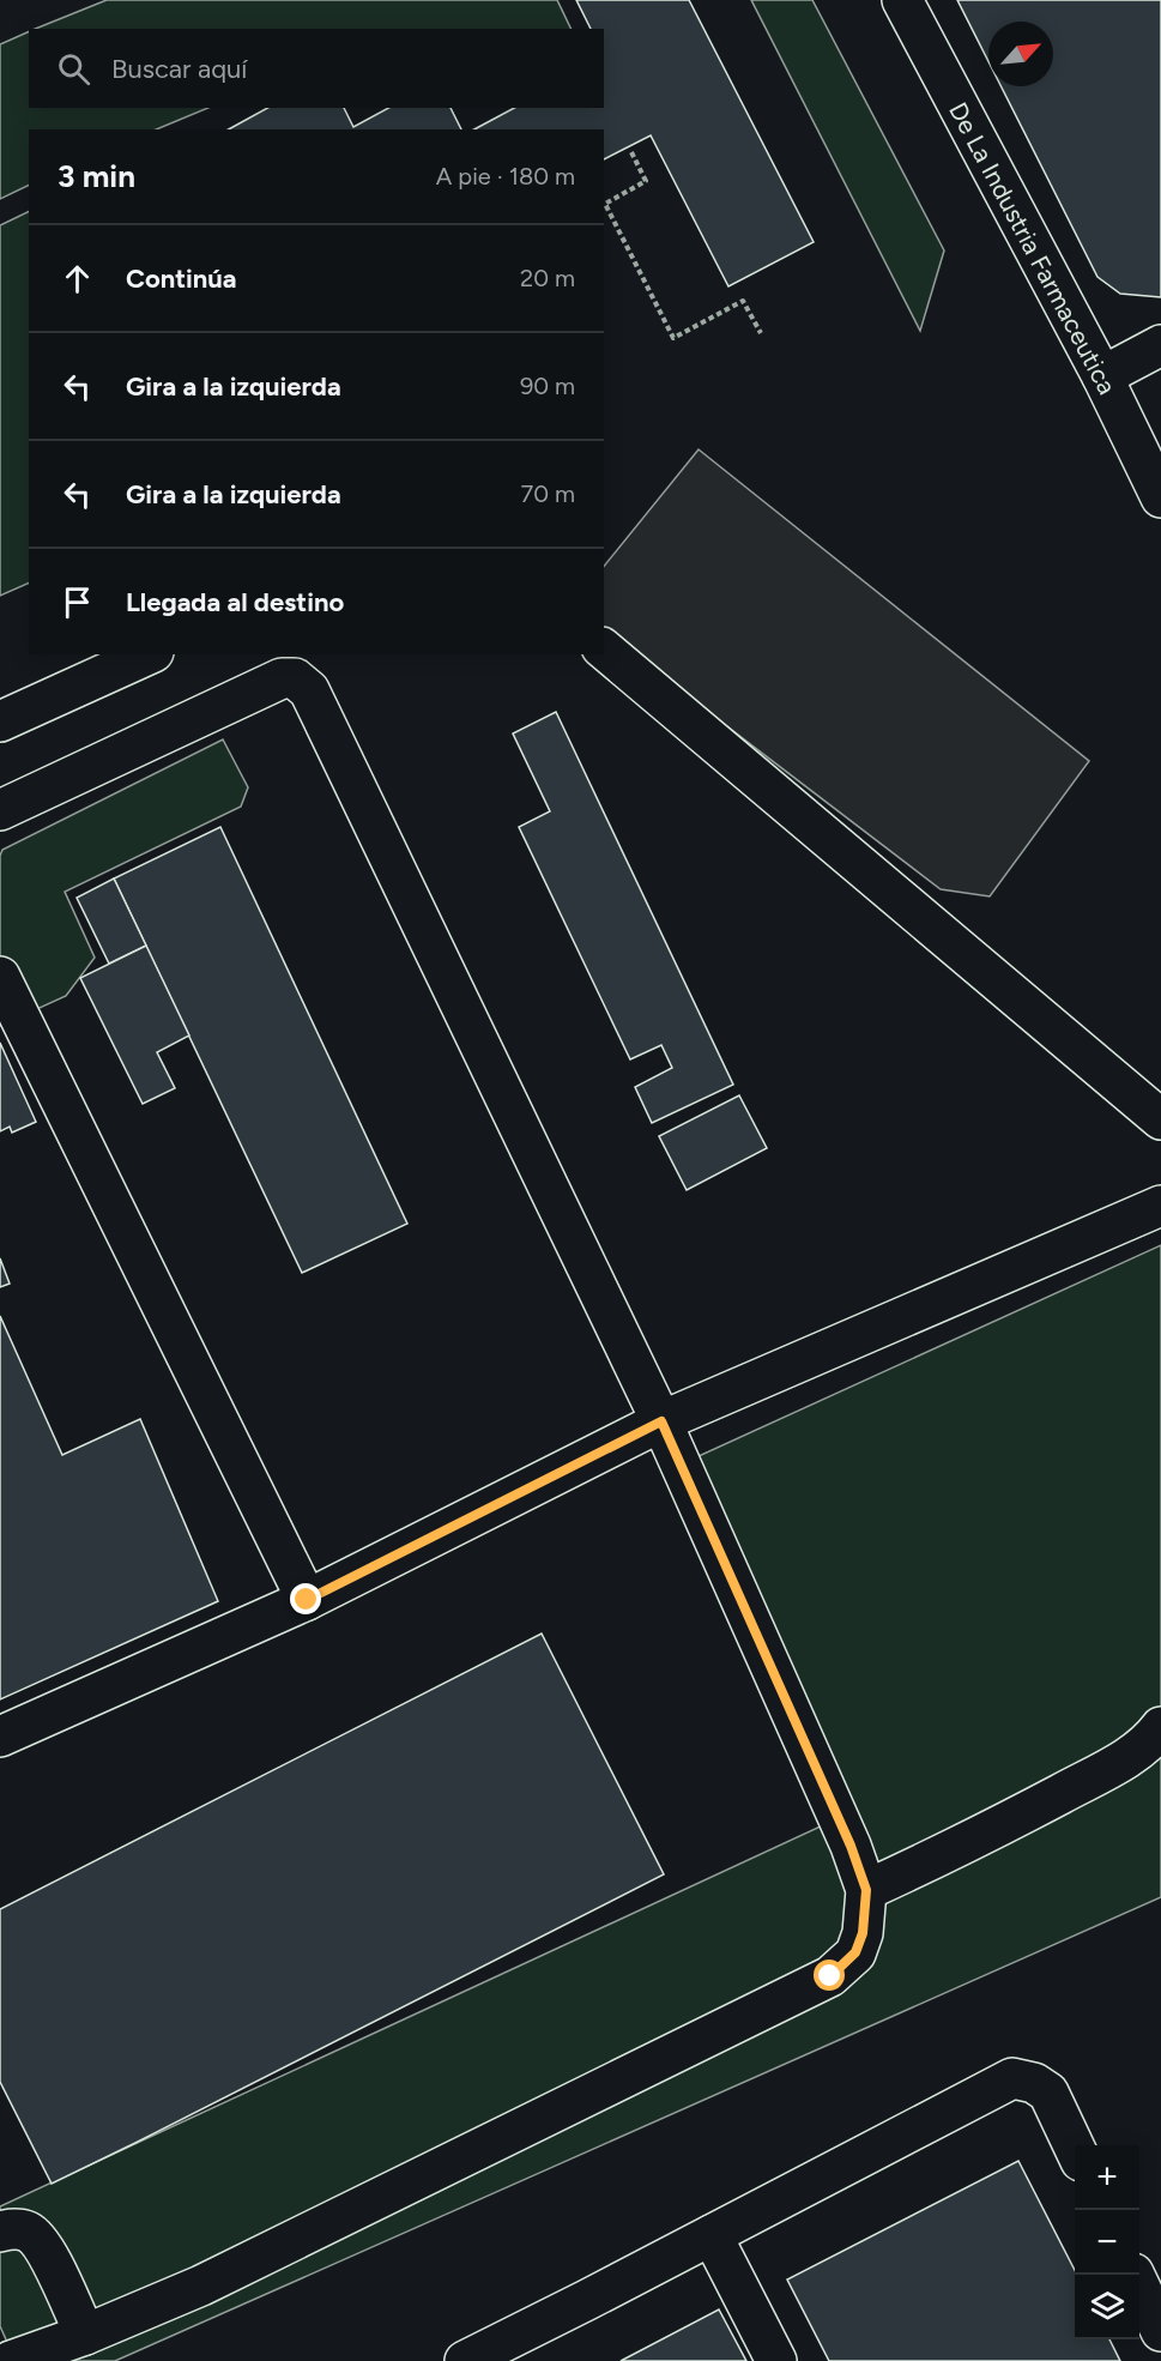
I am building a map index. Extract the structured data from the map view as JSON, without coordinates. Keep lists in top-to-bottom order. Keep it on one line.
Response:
{"streets":{"main road":["De La Industria Farmaceutica"]},"north":"top right","page":{"search":"Buscar aquí","heading":["3 min","A pie · 180 m"],"list":[["Continúa","20 m"],["Gira a la izquierda","90 m"],["Gira a la izquierda","70 m"],"Llegada al destino"],"map_buttons":["+","−"]}}
